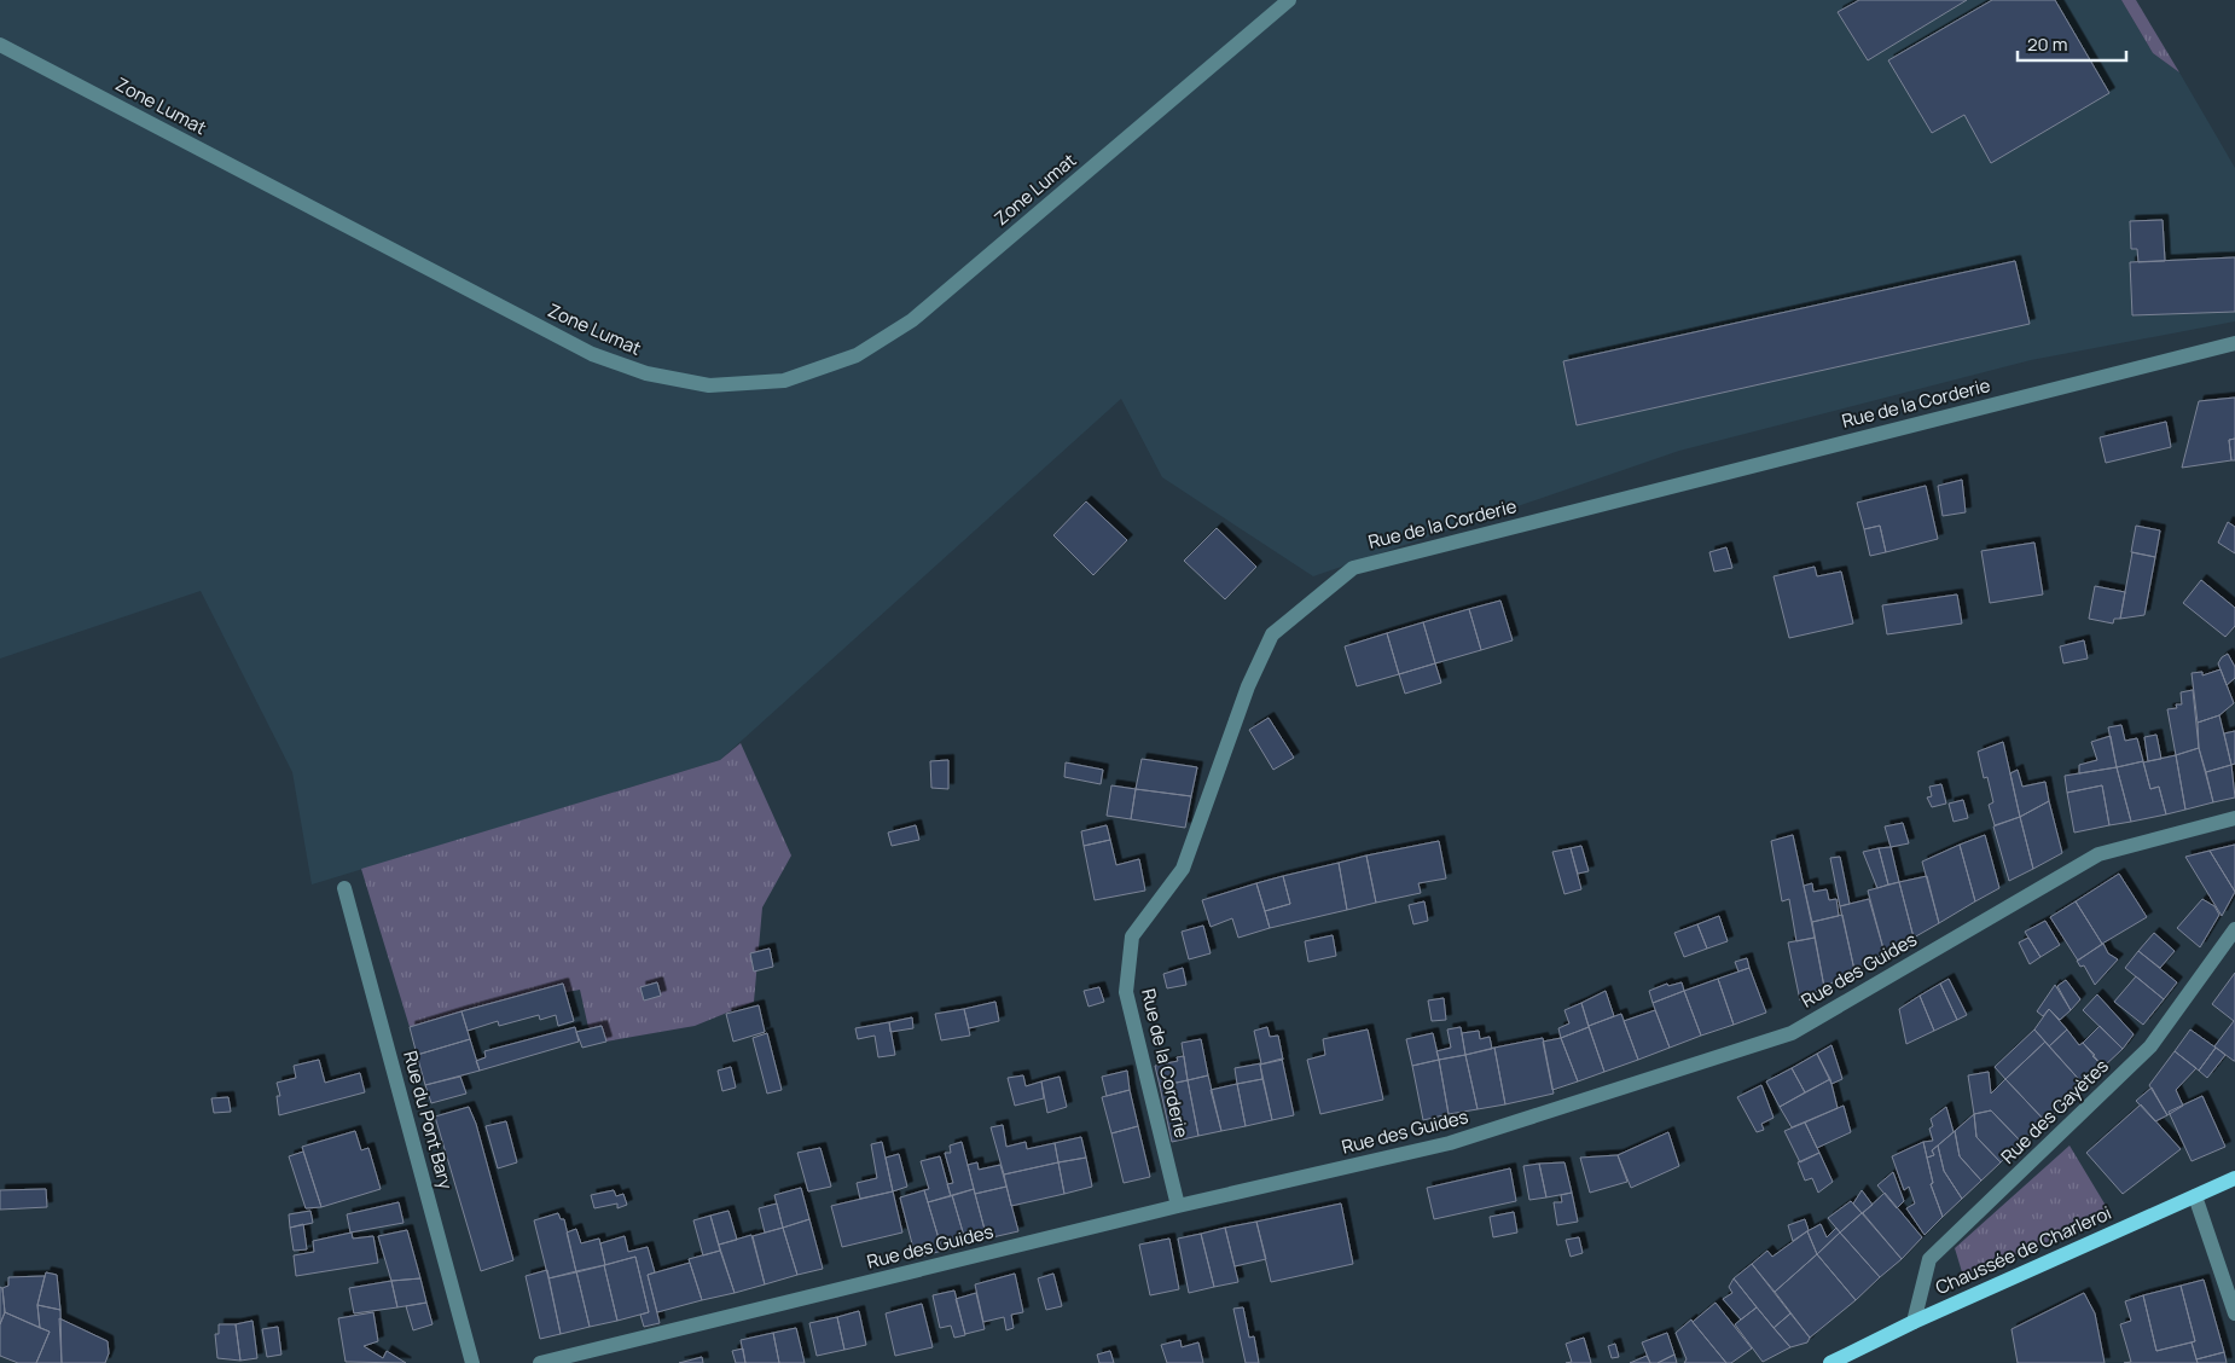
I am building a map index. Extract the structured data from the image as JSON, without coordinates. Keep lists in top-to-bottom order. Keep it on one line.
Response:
{"streets":{"main road":["Chaussée de Charleroi"],"street":["Zone Lumat","Rue de la Corderie","Rue des Guides","Rue des Gayètes","Rue du Pont Bary"]},"crossings":[["Rue de la Corderie","Rue des Guides"],["Rue des Gayètes","Chaussée de Charleroi"]],"scale_bar":"20 m"}
